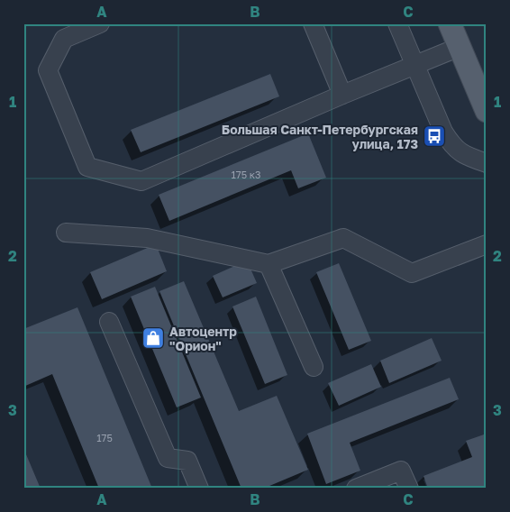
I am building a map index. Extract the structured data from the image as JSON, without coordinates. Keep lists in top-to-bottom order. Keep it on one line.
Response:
{"places":{"bus stop":["Большая Санкт-Петербургская улица, 173"],"shop":["Автоцентр \"Орион\""]},"house_numbers":["175 к3","175"],"grid":{"columns":["A","B","C"],"rows":["1","2","3"]}}
